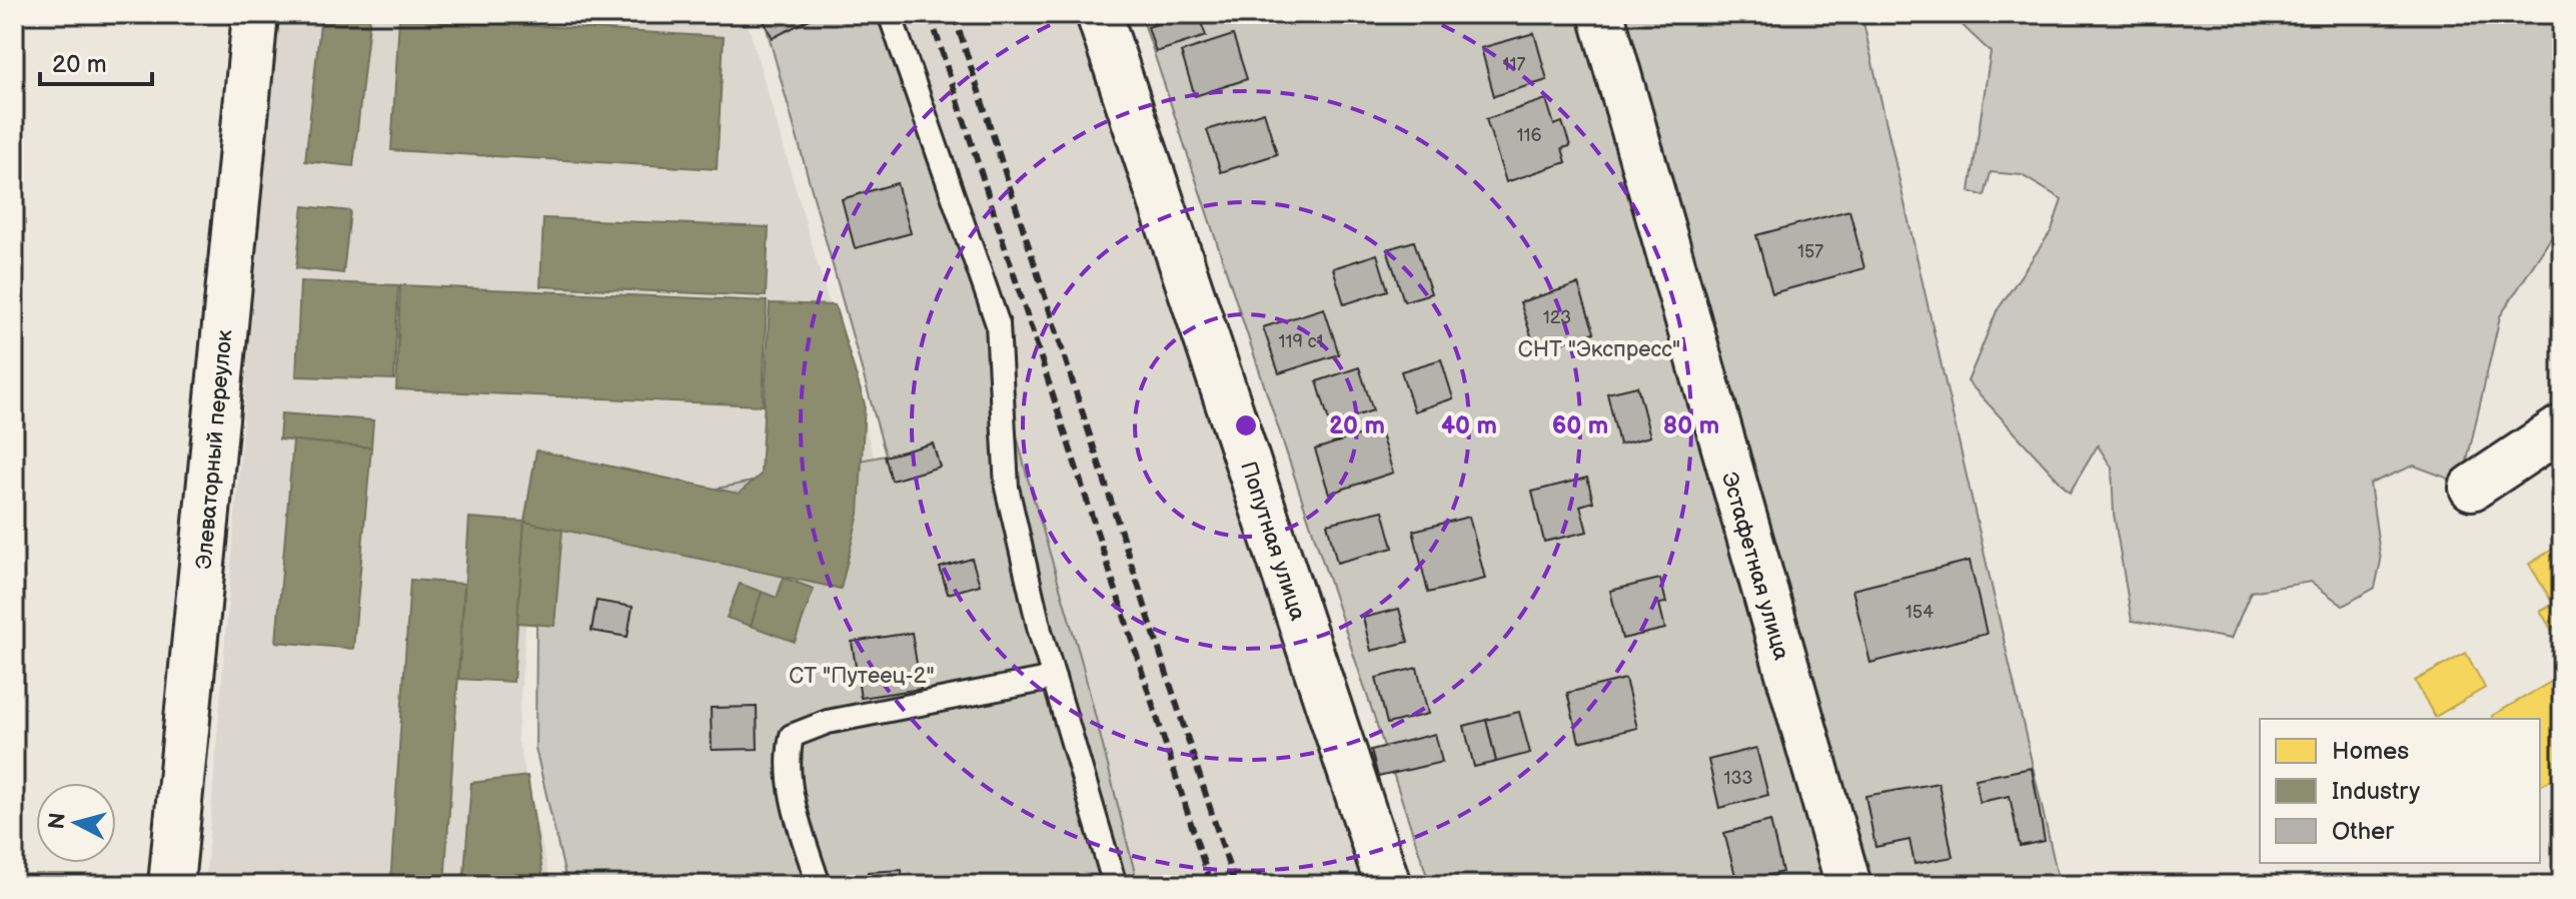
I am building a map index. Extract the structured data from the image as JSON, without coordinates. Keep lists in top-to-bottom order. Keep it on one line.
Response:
{"streets":{"street":["Элеваторный переулок","Попутная улица","Эстафетная улица"]},"parks":["СНТ \"Экспресс\"","СТ \"Путеец-2\""],"house_numbers":["117","116","157","123","119 с1","154","133"],"legend":["Homes","Industry","Other"],"scale_bar":"20 m","north":"left","rings":["20 m","40 m","60 m","80 m"]}
